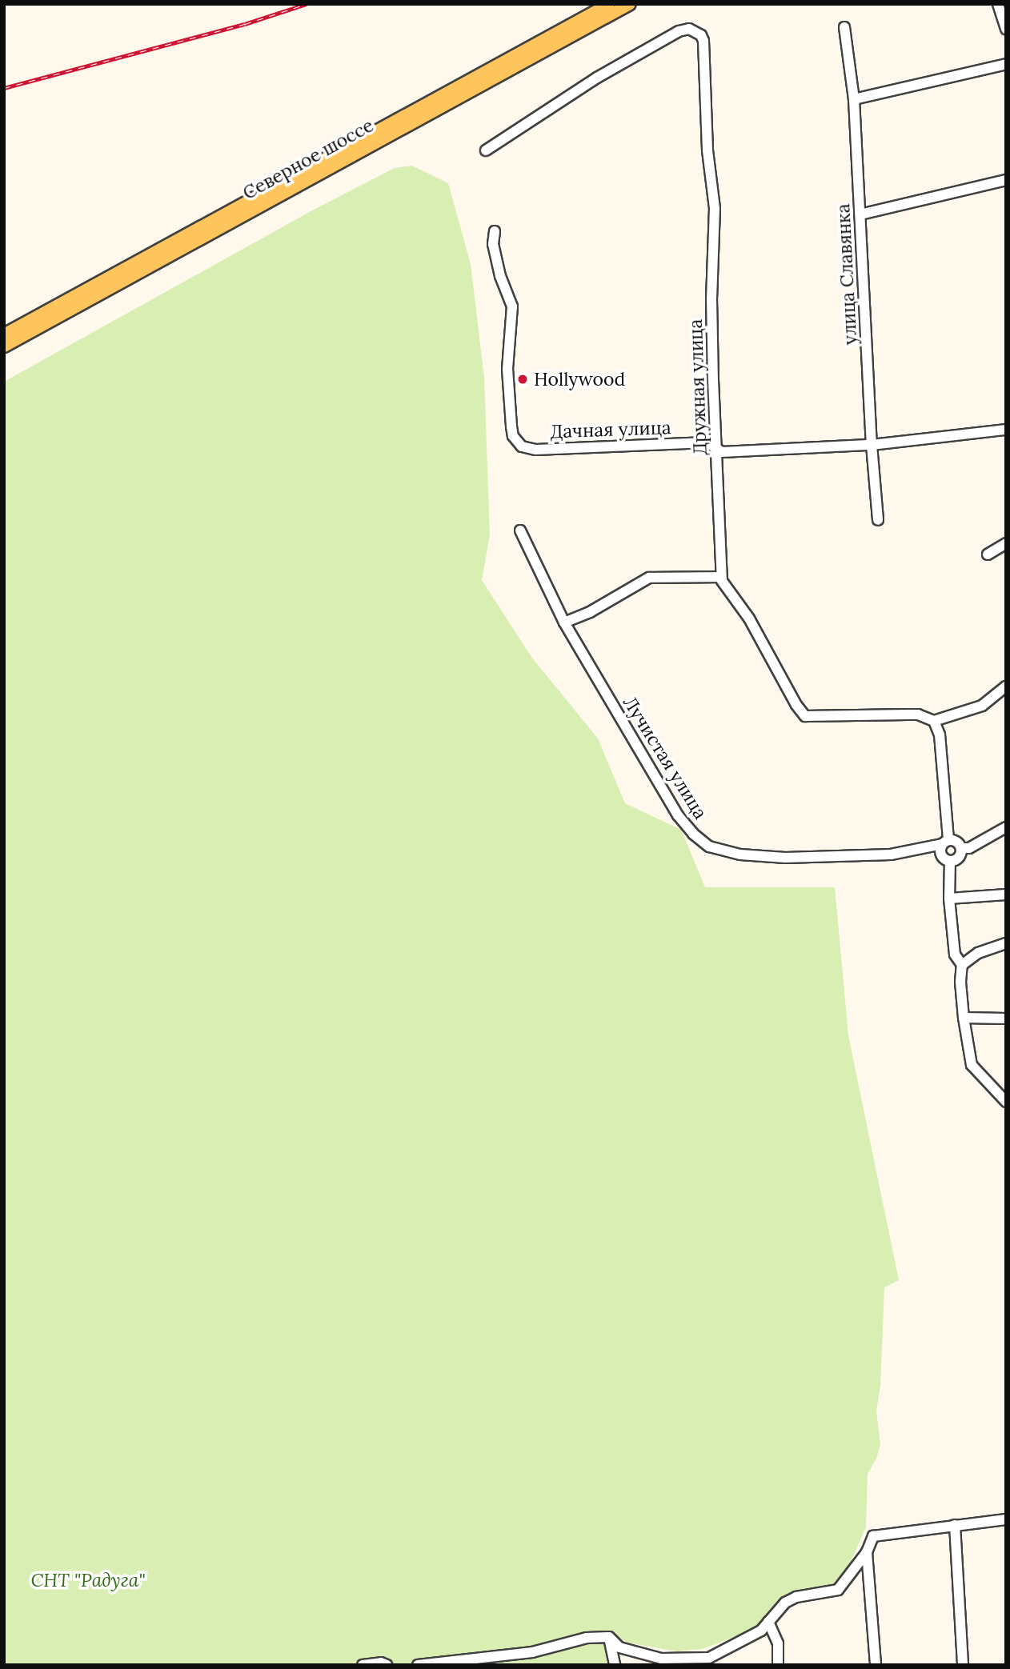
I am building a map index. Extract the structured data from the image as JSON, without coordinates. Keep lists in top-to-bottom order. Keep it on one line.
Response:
{"streets":{"main road":["Северное шоссе"],"street":["улица Славянка","Дружная улица","Дачная улица","Лучистая улица"]},"crossings":[["улица Славянка","Дачная улица"],["Дружная улица","Дачная улица"]],"parks":["СНТ \"Радуга\""],"places":["Hollywood"]}
